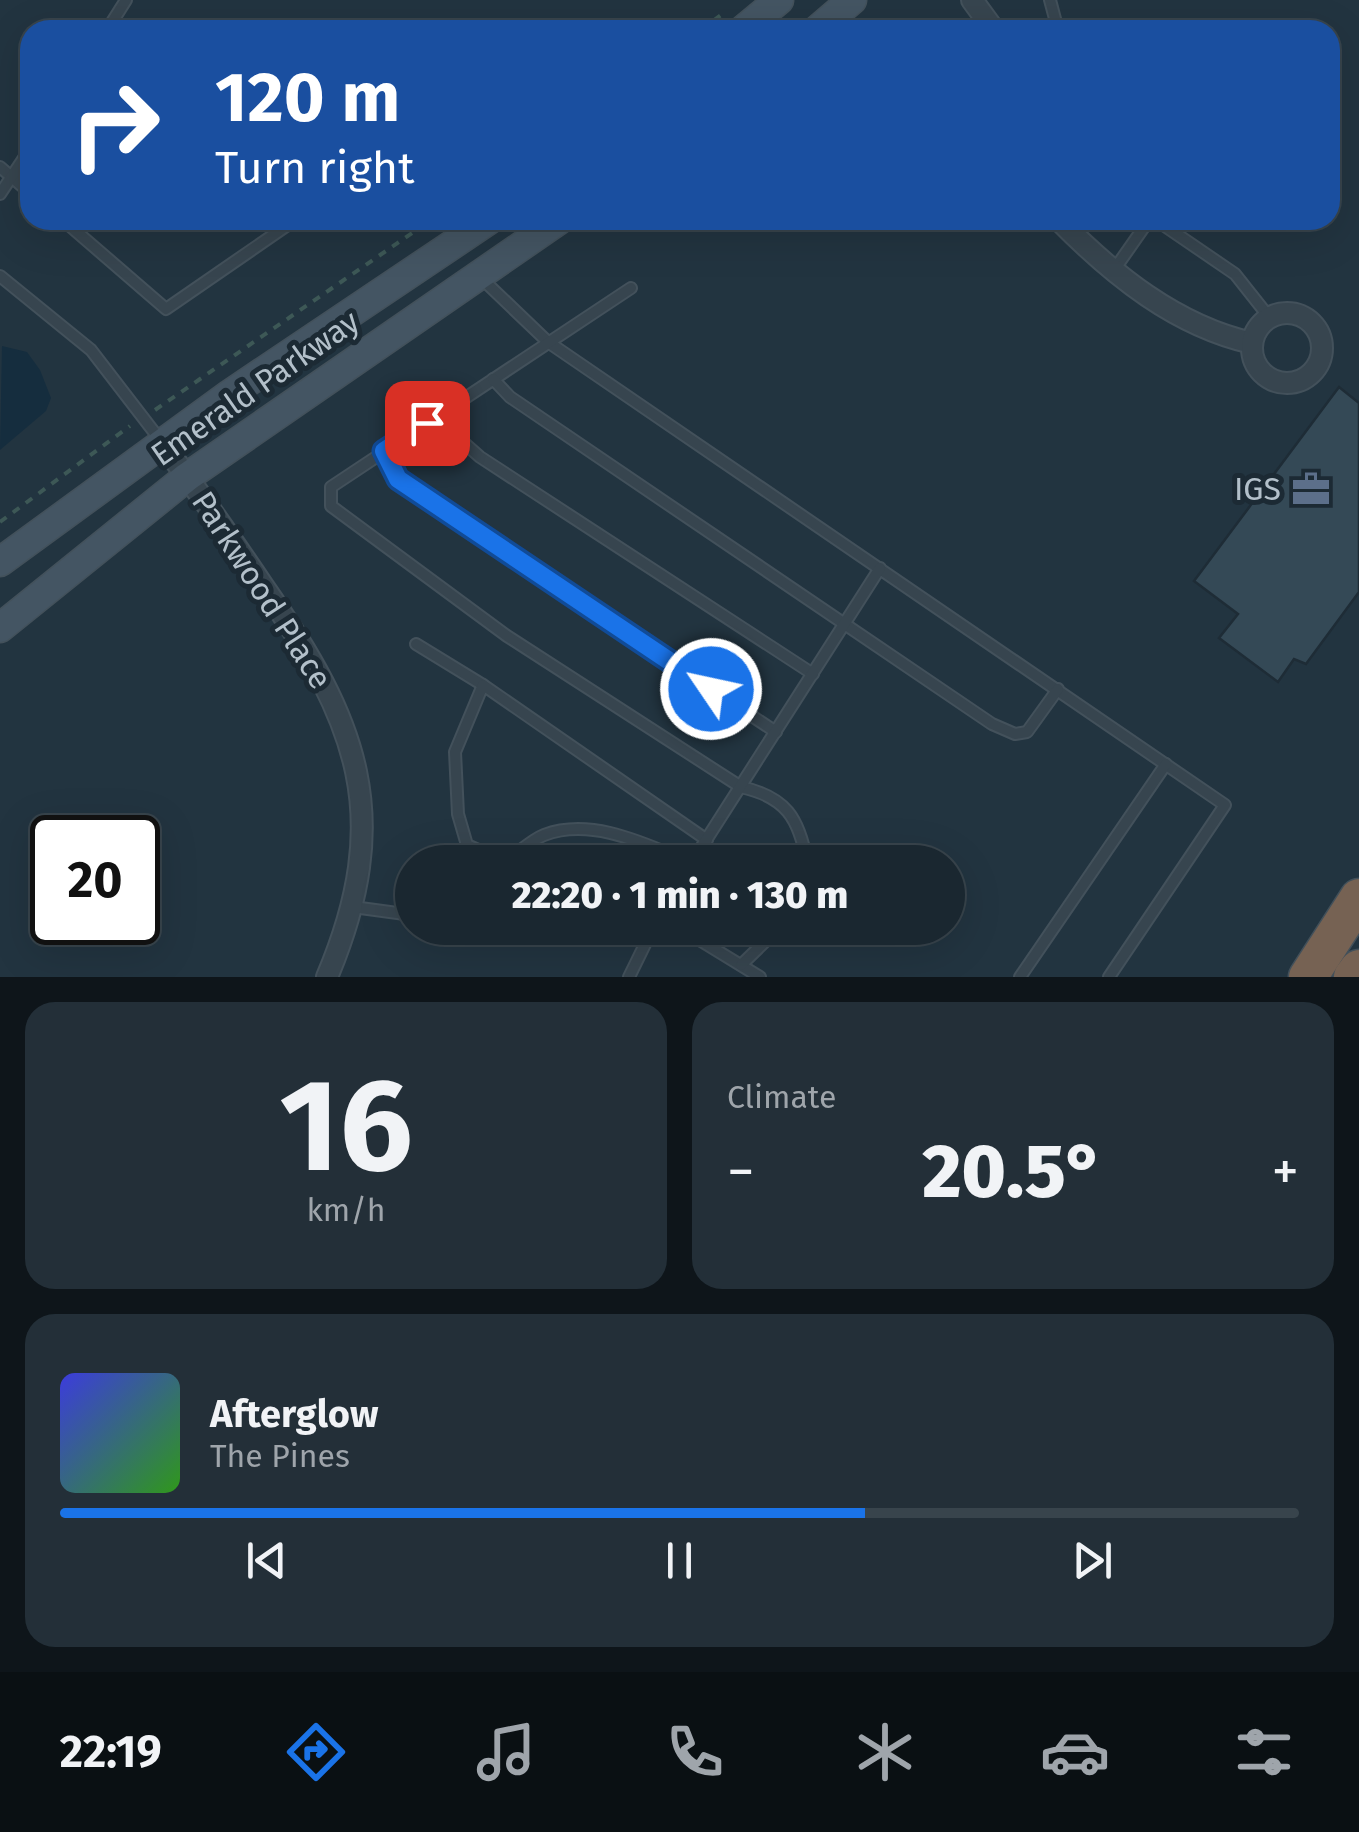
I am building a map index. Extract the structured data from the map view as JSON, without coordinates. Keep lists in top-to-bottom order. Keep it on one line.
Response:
{"streets":{"main road":["Emerald Parkway"],"street":["Parkwood Place"]},"crossings":[["Emerald Parkway","Parkwood Place"]],"places":{"office":["IGS"]},"page":{"turn":["120 m","Turn right"],"limit":"20","trip":"22:20 · 1 min · 130 m","tile":[["16","km/h"],"Climate"],"heat":["−","20.5°","+"],"song":["Afterglow","The Pines"],"tabs":"22:19"}}
